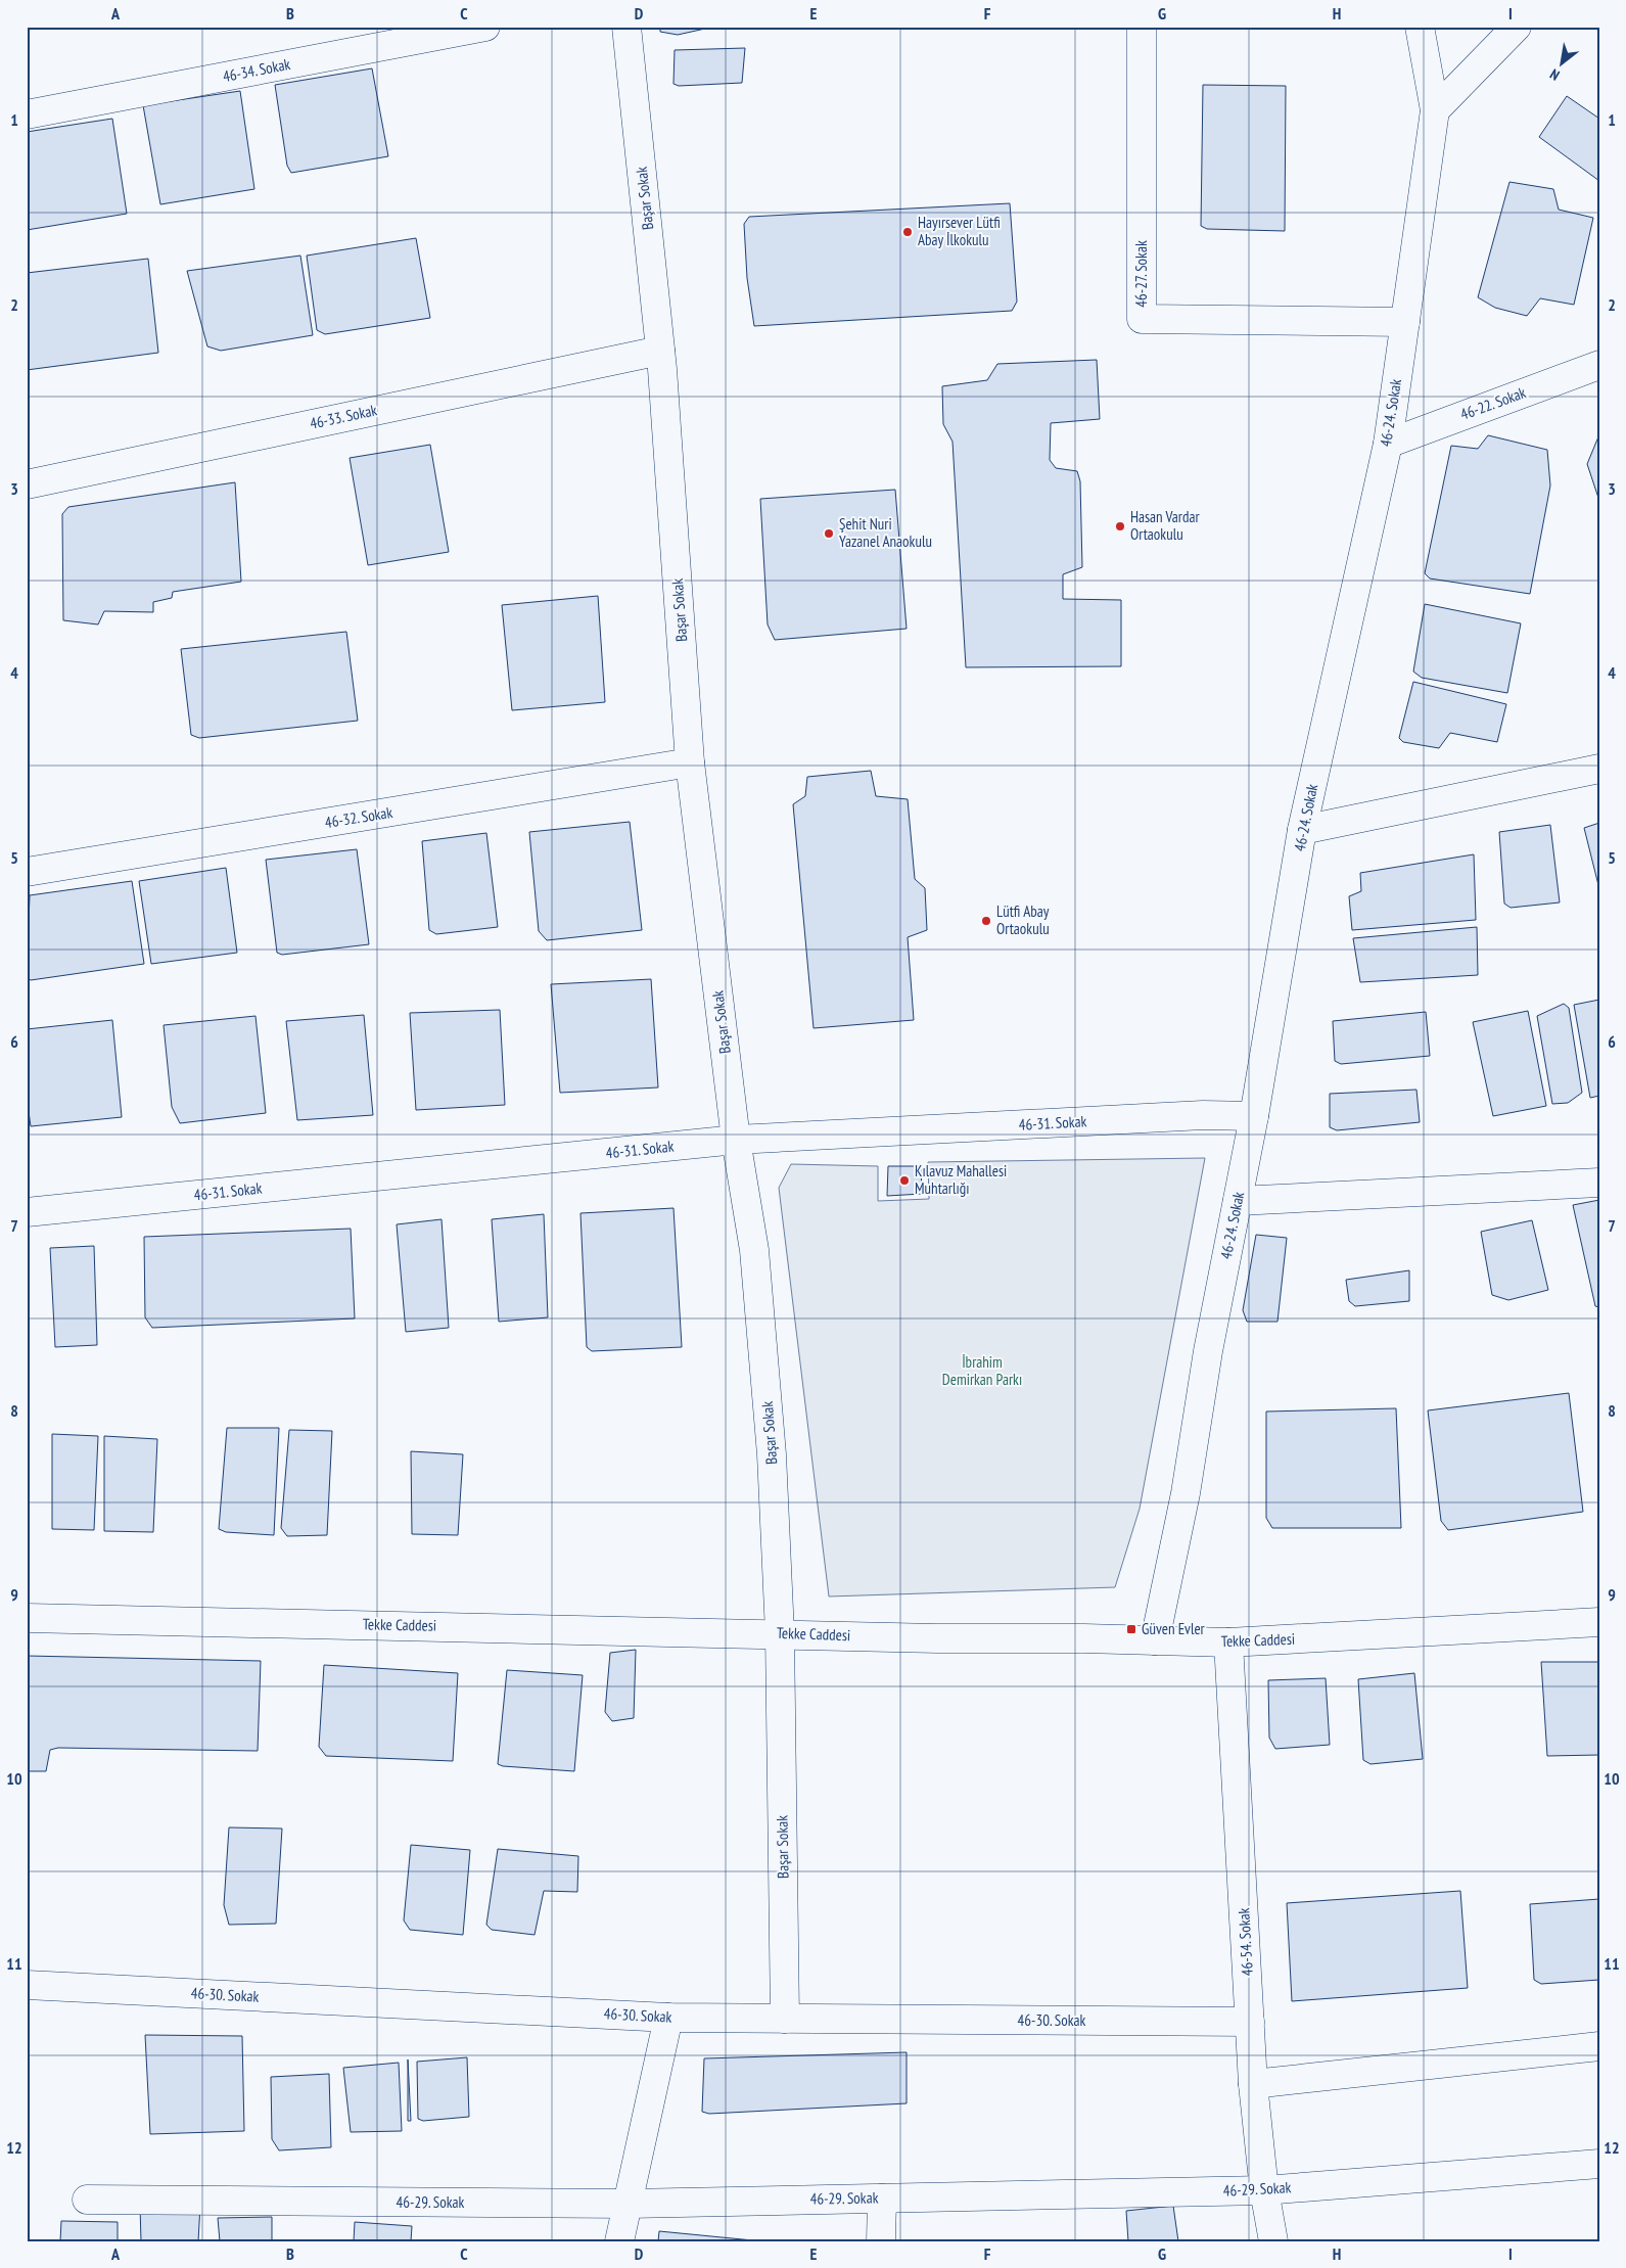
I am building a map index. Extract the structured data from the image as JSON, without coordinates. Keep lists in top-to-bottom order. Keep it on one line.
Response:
{"streets":{"street":["46-34. Sokak","Başar Sokak","46-27. Sokak","46-22. Sokak","46-24. Sokak","46-33. Sokak","46-32. Sokak","46-31. Sokak","Tekke Caddesi","46-54. Sokak","46-30. Sokak","46-29. Sokak"]},"crossings":[["Başar Sokak","46-33. Sokak"],["Başar Sokak","46-32. Sokak"],["Başar Sokak","46-31. Sokak"],["Başar Sokak","Tekke Caddesi"],["Başar Sokak","46-30. Sokak"],["46-27. Sokak","46-24. Sokak"],["46-22. Sokak","46-24. Sokak"],["46-24. Sokak","46-31. Sokak"],["46-24. Sokak","Tekke Caddesi"],["Tekke Caddesi","46-54. Sokak"],["46-54. Sokak","46-30. Sokak"],["46-54. Sokak","46-29. Sokak"]],"parks":["İbrahim Demirkan Parkı"],"places":{"other":["Hayırsever Lütfi Abay İlkokulu","Hasan Vardar Ortaokulu","Şehit Nuri Yazanel Anaokulu","Lütfi Abay Ortaokulu","Kılavuz Mahallesi Muhtarlığı"],"transit":["Güven Evler"]},"north":"bottom left","grid":{"columns":["A","B","C","D","E","F","G","H","I"],"rows":["1","2","3","4","5","6","7","8","9","10","11","12"]}}
